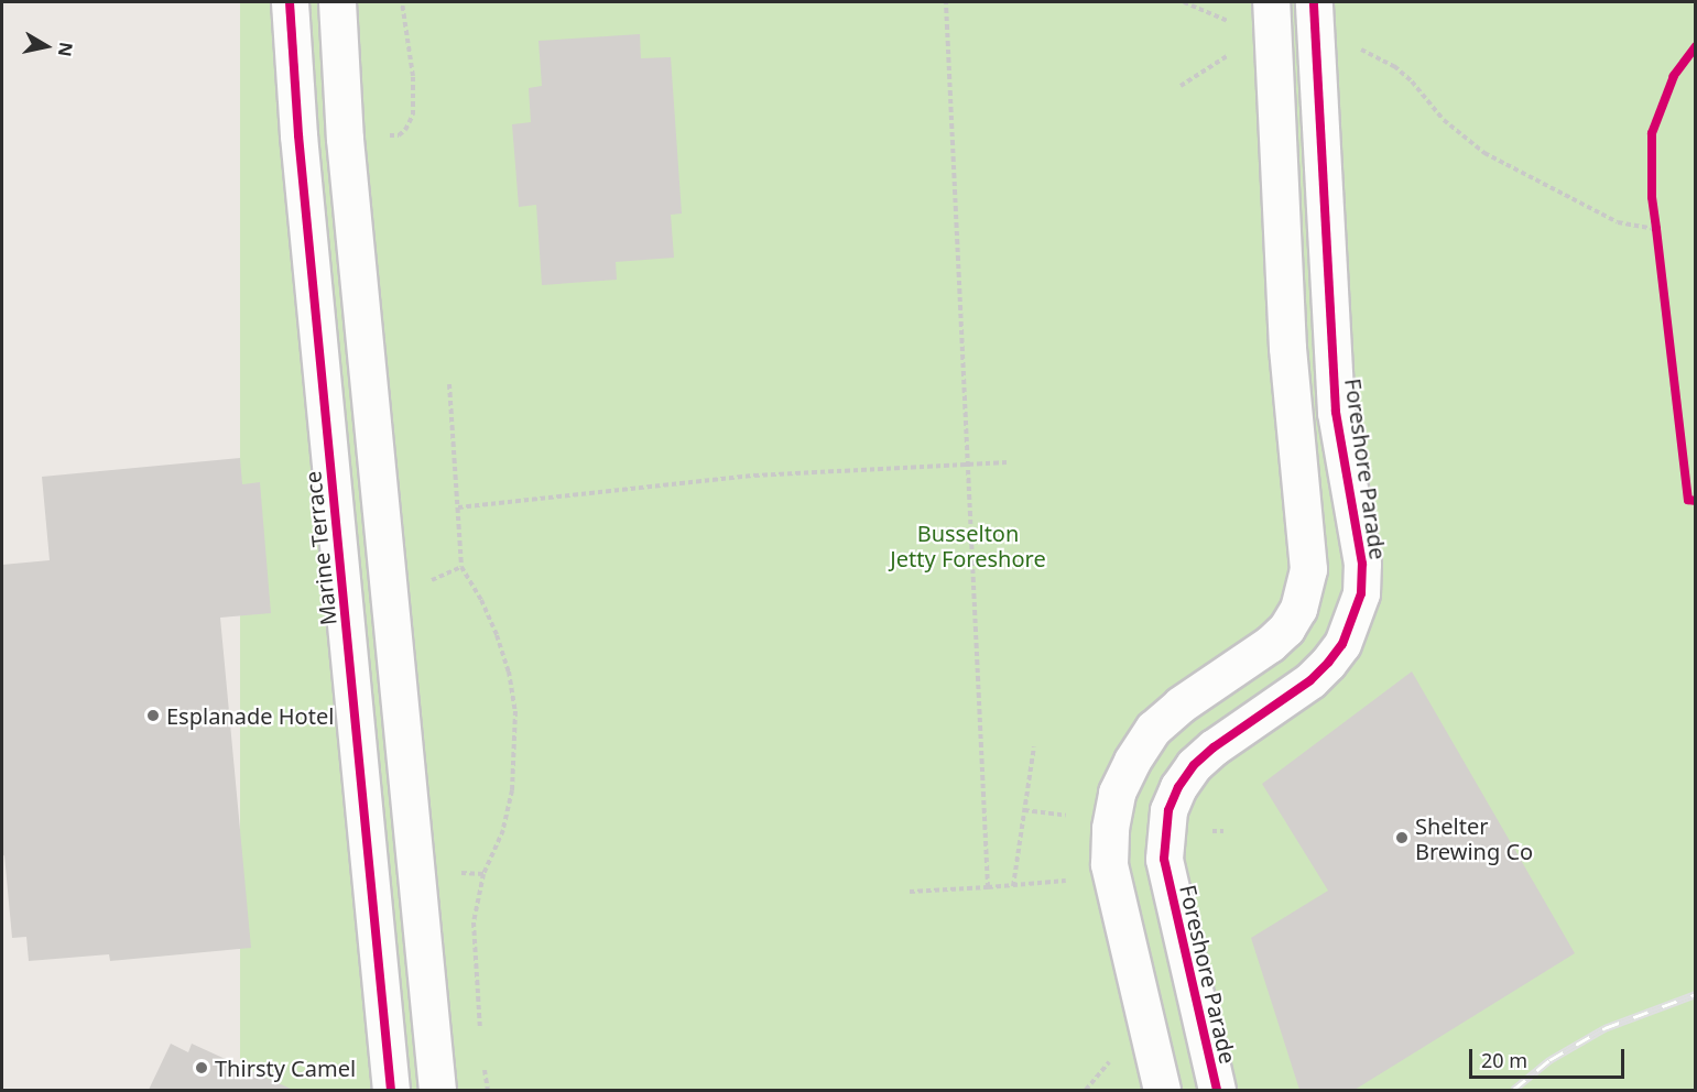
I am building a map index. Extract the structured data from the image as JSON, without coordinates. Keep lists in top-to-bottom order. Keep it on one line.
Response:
{"streets":{"street":["Foreshore Parade","Marine Terrace"]},"parks":["Busselton Jetty Foreshore"],"places":["Esplanade Hotel","Shelter Brewing Co","Thirsty Camel"],"scale_bar":"20 m","north":"right"}
